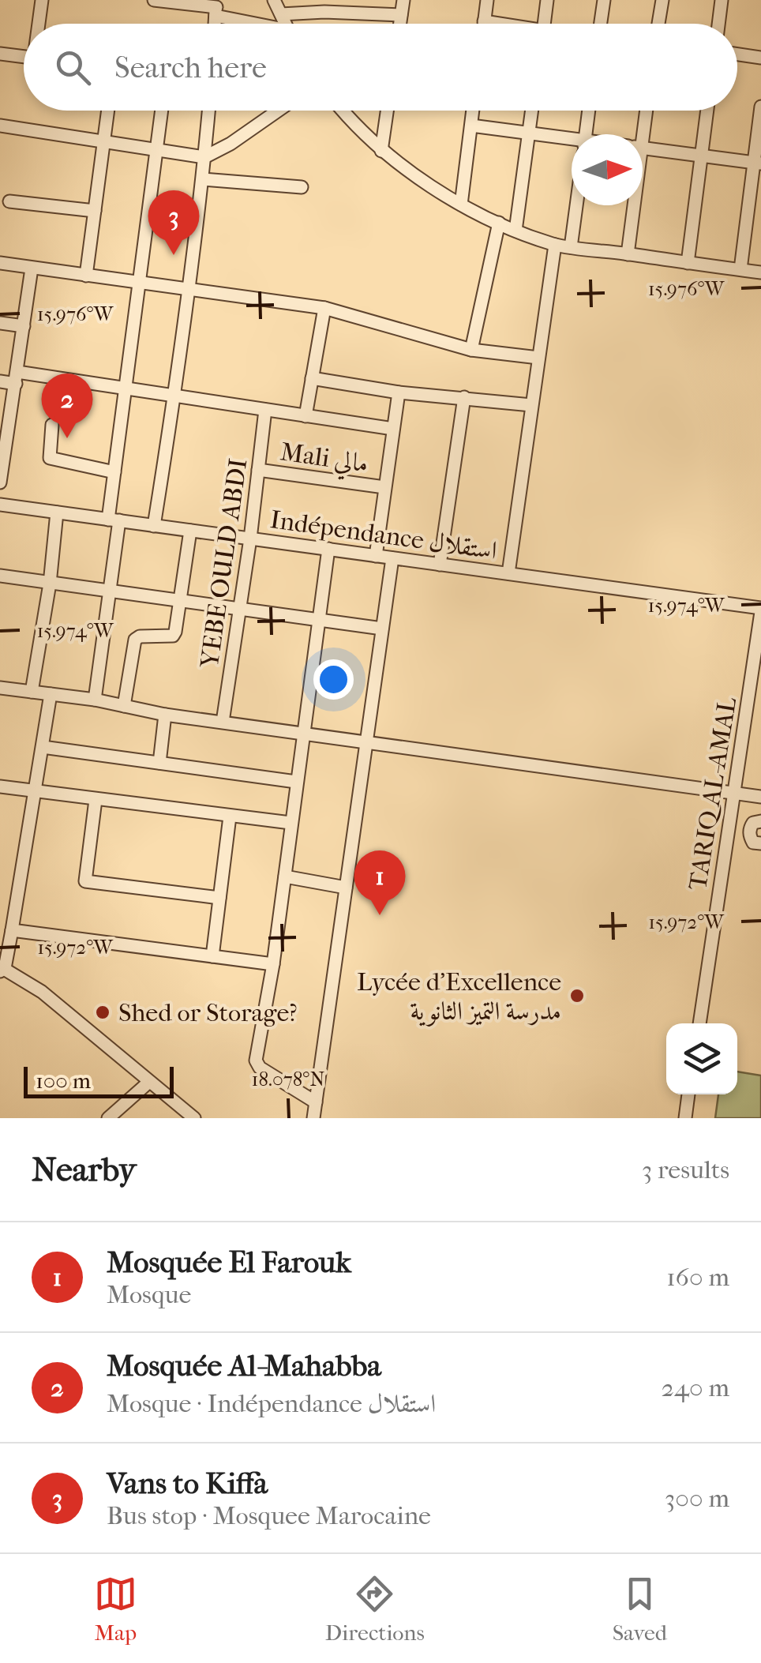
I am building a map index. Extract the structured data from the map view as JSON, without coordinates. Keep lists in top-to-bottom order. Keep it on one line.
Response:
{"streets":{"street":["Mali مالي","Indépendance استقلال","YEBE OULD ABDI","TARIQ AL-AMAL"]},"crossings":[["Mali مالي","YEBE OULD ABDI"],["Indépendance استقلال","YEBE OULD ABDI"],["Indépendance استقلال","TARIQ AL-AMAL"]],"places":["Lycée d'Excellence مدرسة التميز الثانوية","Shed or Storage?"],"scale_bar":"100 m","north":"right","page":{"search":"Search here","pins":["3","2","1"],"scale":"100 m","heading":["Nearby","3 results"],"list":[{"mark":"1","name":"Mosquée El Farouk","note":"Mosque","value":"160 m"},{"mark":"2","name":"Mosquée Al-Mahabba","note":"Mosque · Indépendance استقلال","value":"240 m"},{"mark":"3","name":"Vans to Kiffa","note":"Bus stop · Mosquee Marocaine","value":"300 m"}],"nav":["Map","Directions","Saved"]},"coordinates":["15.976°W","15.974°W","15.972°W","18.078°N"]}
